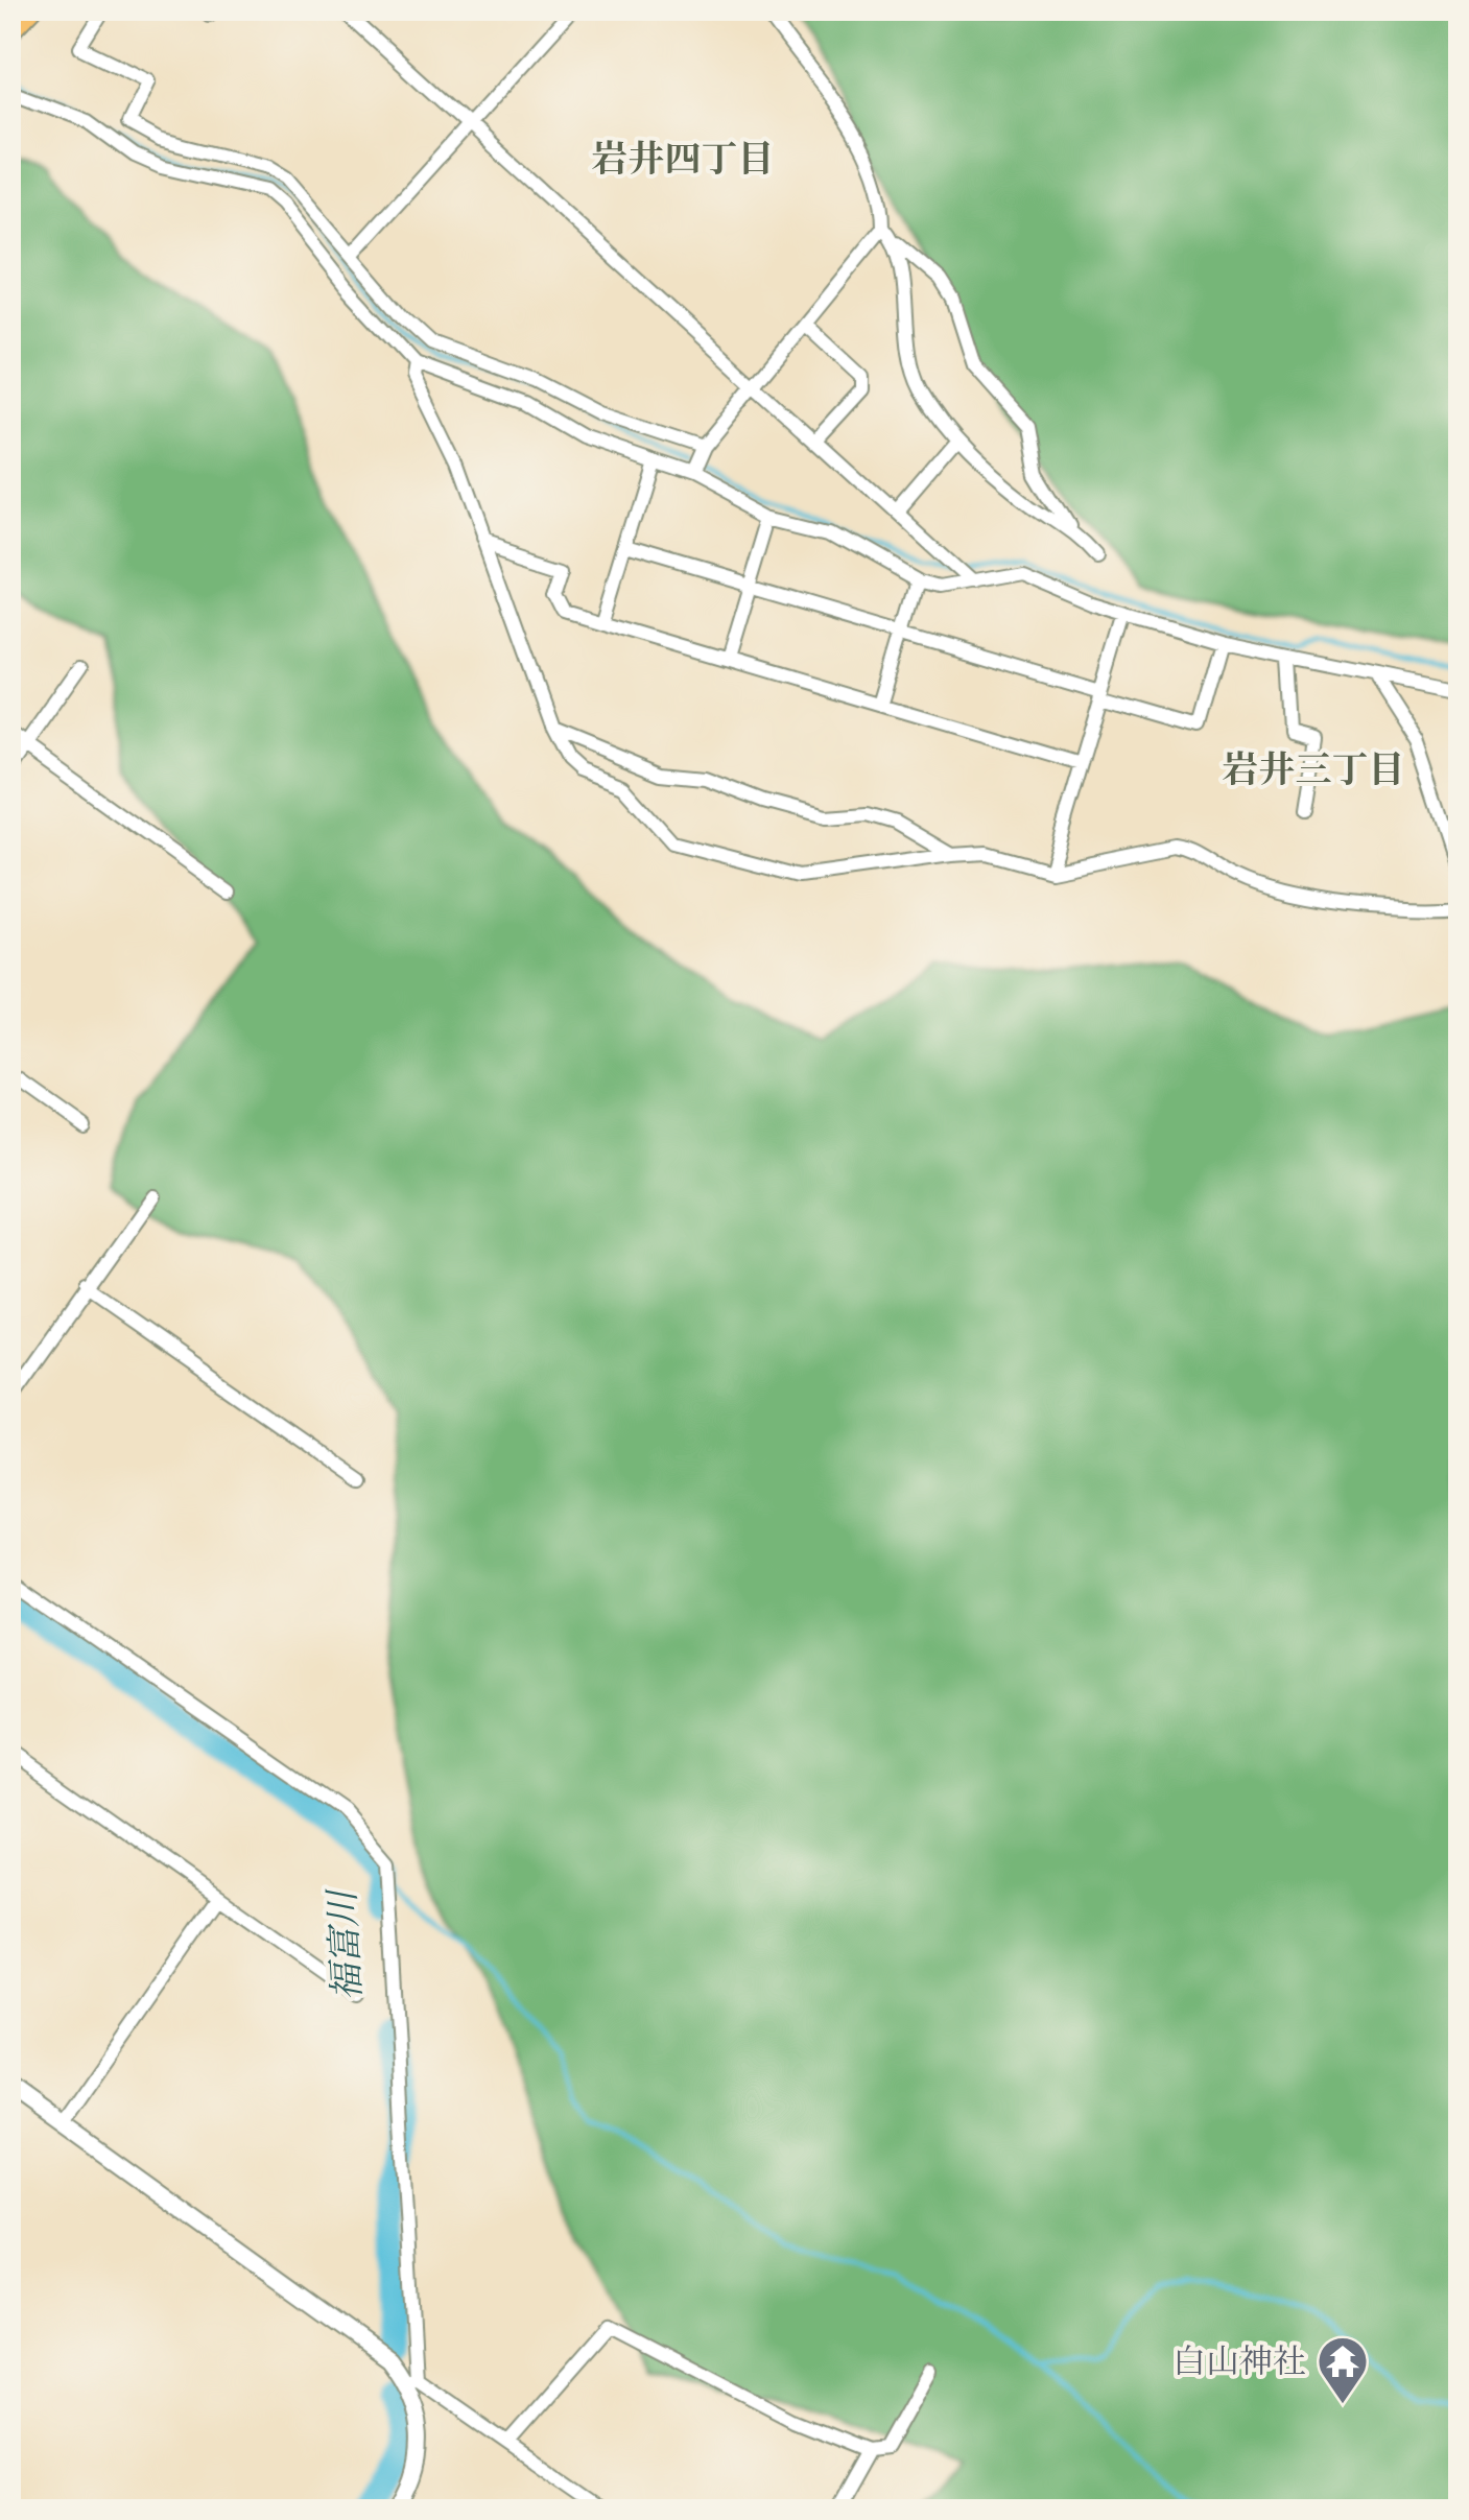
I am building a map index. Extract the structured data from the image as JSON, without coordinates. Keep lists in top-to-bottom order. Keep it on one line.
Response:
{"districts":["岩井四丁目","岩井三丁目"],"water":["福富川"],"places":{"temple":["白山神社"]}}
